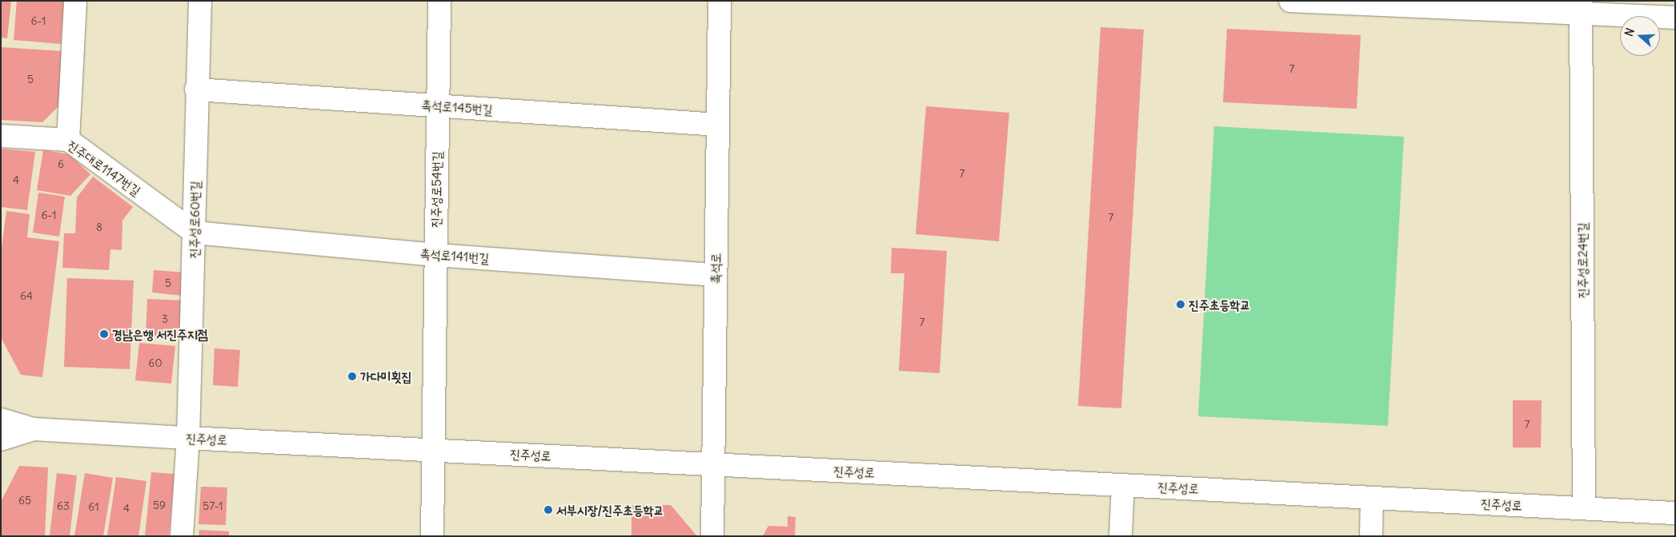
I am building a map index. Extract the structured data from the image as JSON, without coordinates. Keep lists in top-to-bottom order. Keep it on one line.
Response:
{"streets":{"street":["촉석로145번길","진주대로1147번길","진주성로54번길","진주성로60번길","촉석로141번길","진주성로24번길","촉석로","진주성로"]},"crossings":[["촉석로145번길","진주성로54번길"],["촉석로145번길","진주성로60번길"],["촉석로145번길","촉석로"],["진주대로1147번길","진주성로60번길"],["진주대로1147번길","촉석로141번길"],["진주성로54번길","촉석로141번길"],["진주성로54번길","진주성로"],["진주성로60번길","촉석로141번길"],["진주성로60번길","진주성로"],["촉석로141번길","촉석로"],["진주성로24번길","진주성로"],["촉석로","진주성로"]],"places":["진주초등학교","경남은행 서진주지점","가다미횟집","서부시장/진주초등학교"],"house_numbers":["6-1","7","5","6","7","4","6-1","7","8","5","64","3","7","60","7","65","59","63","57-1","61","4"],"north":"left"}
